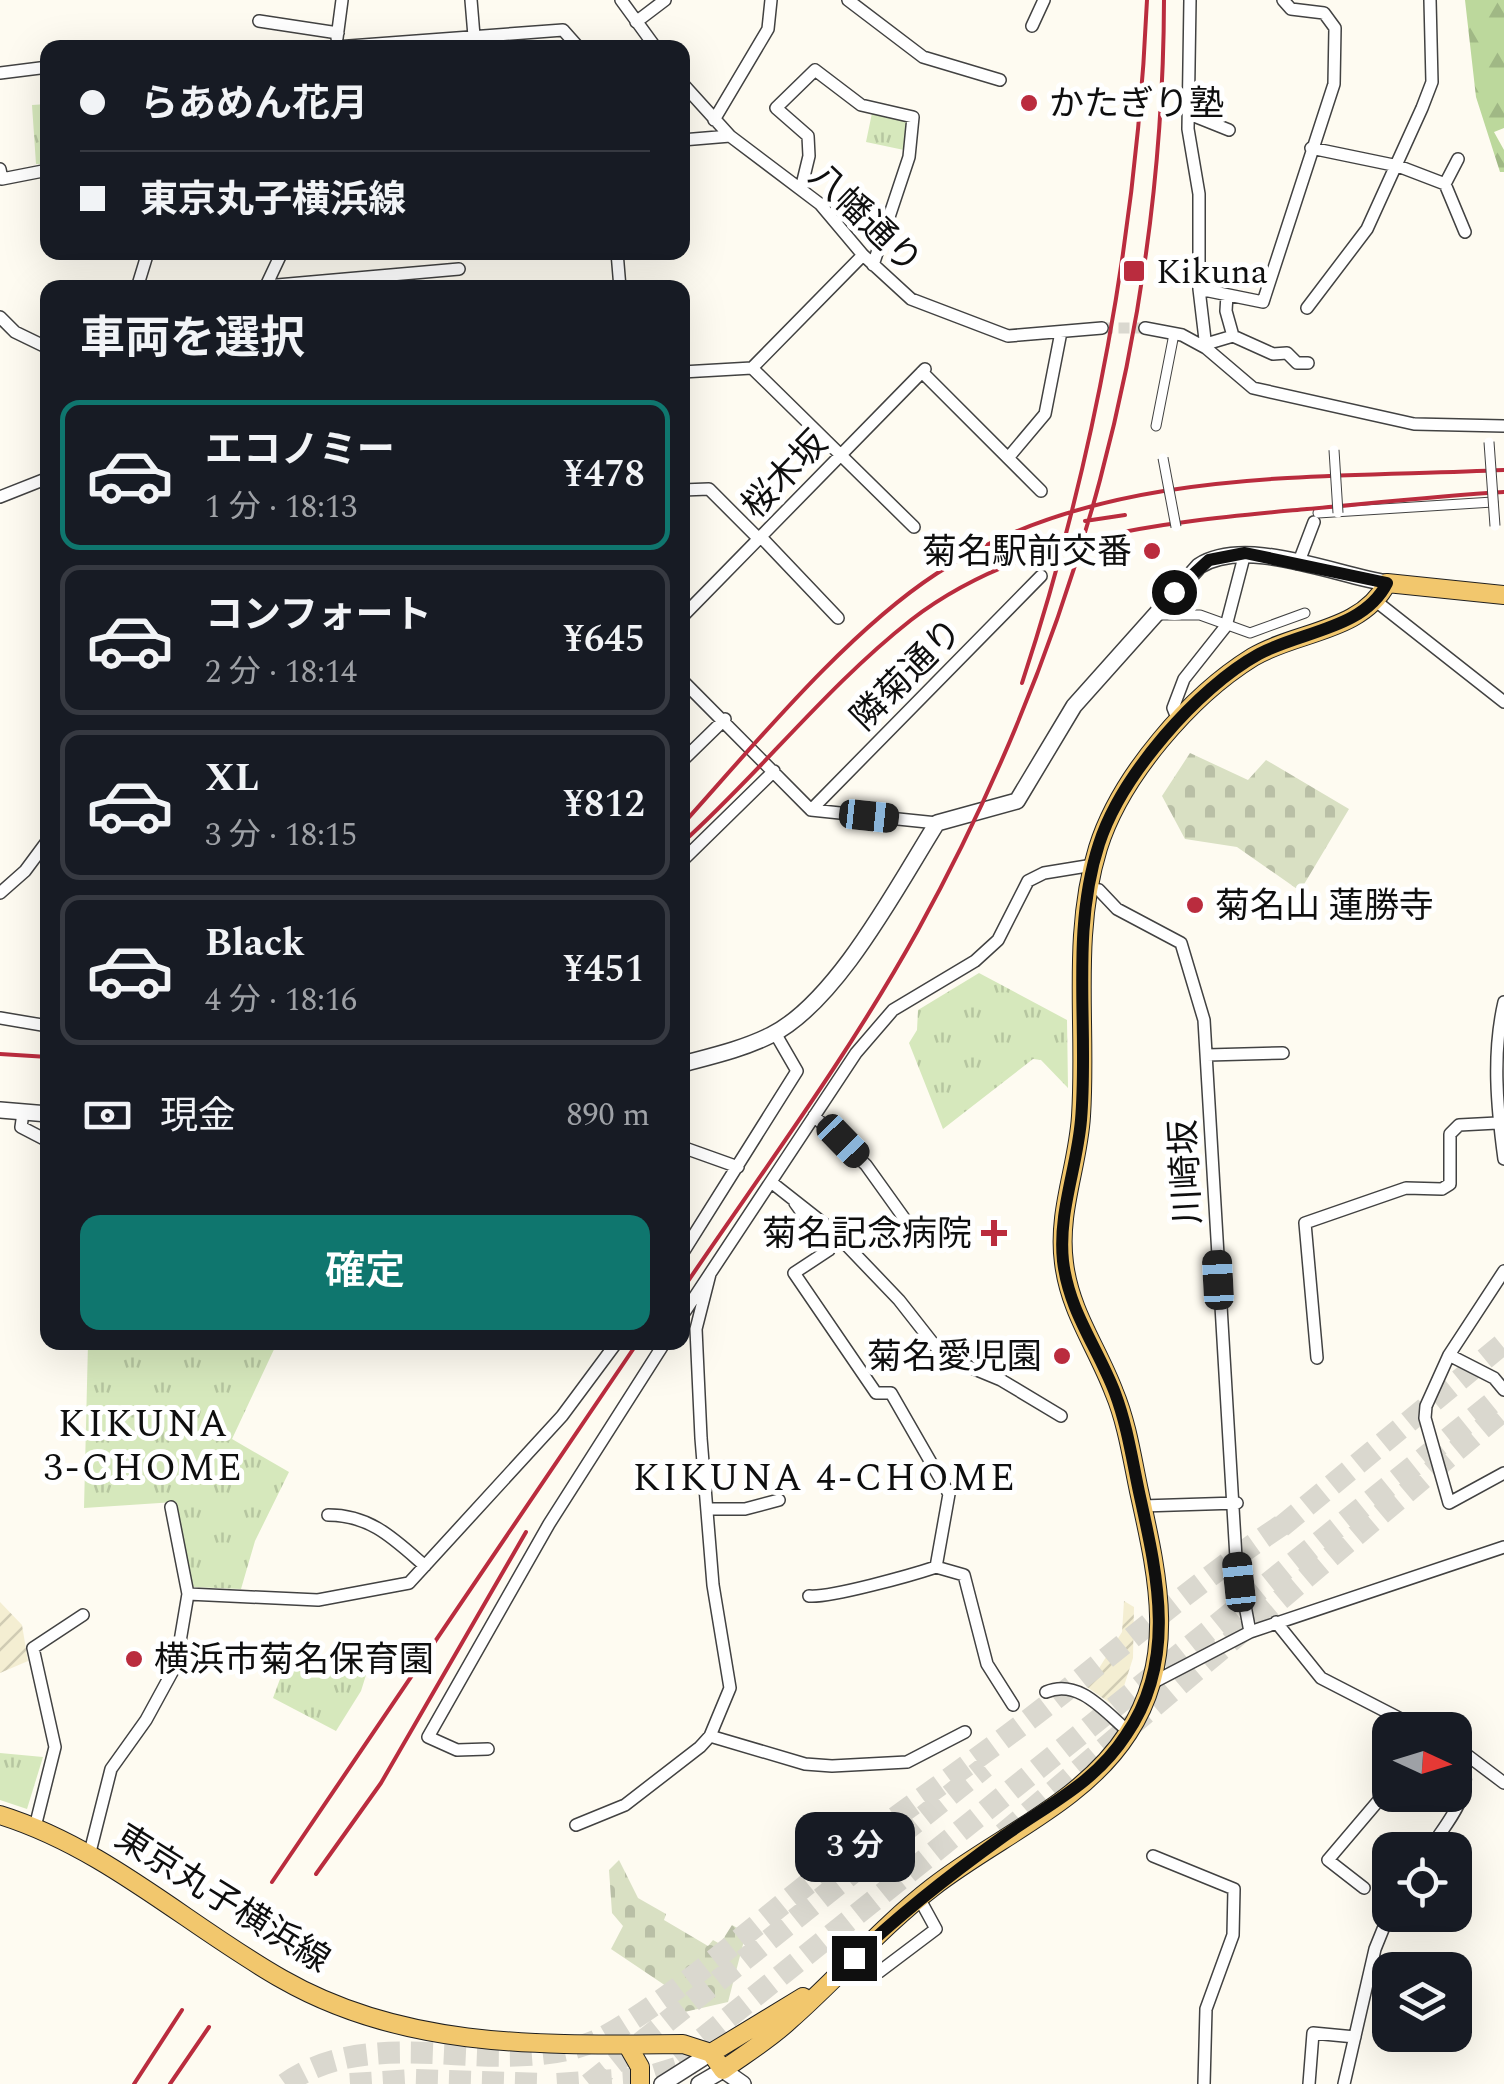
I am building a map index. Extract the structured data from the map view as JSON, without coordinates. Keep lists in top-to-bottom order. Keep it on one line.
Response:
{"streets":{"main road":["東京丸子横浜線"],"street":["八幡通り","桜木坂","隣菊通り","川崎坂"]},"districts":["KIKUNA 3-CHOME","KIKUNA 4-CHOME"],"places":{"other":["かたぎり塾","菊名駅前交番","菊名山 蓮勝寺","菊名愛児園","横浜市菊名保育園"],"transit":["Kikuna"],"health":["菊名記念病院"]},"north":"right","page":{"banner":["らあめん花月","東京丸子横浜線"],"heading":"車両を選択","list":[{"name":"エコノミー","note":"1 分 · 18:13","value":"¥478"},{"name":"コンフォート","note":"2 分 · 18:14","value":"¥645"},{"name":"XL","note":"3 分 · 18:15","value":"¥812"},{"name":"Black","note":"4 分 · 18:16","value":"¥451"}],"pay":["現金","890 m"],"buttons":"確定","bubble":"3 分"}}
